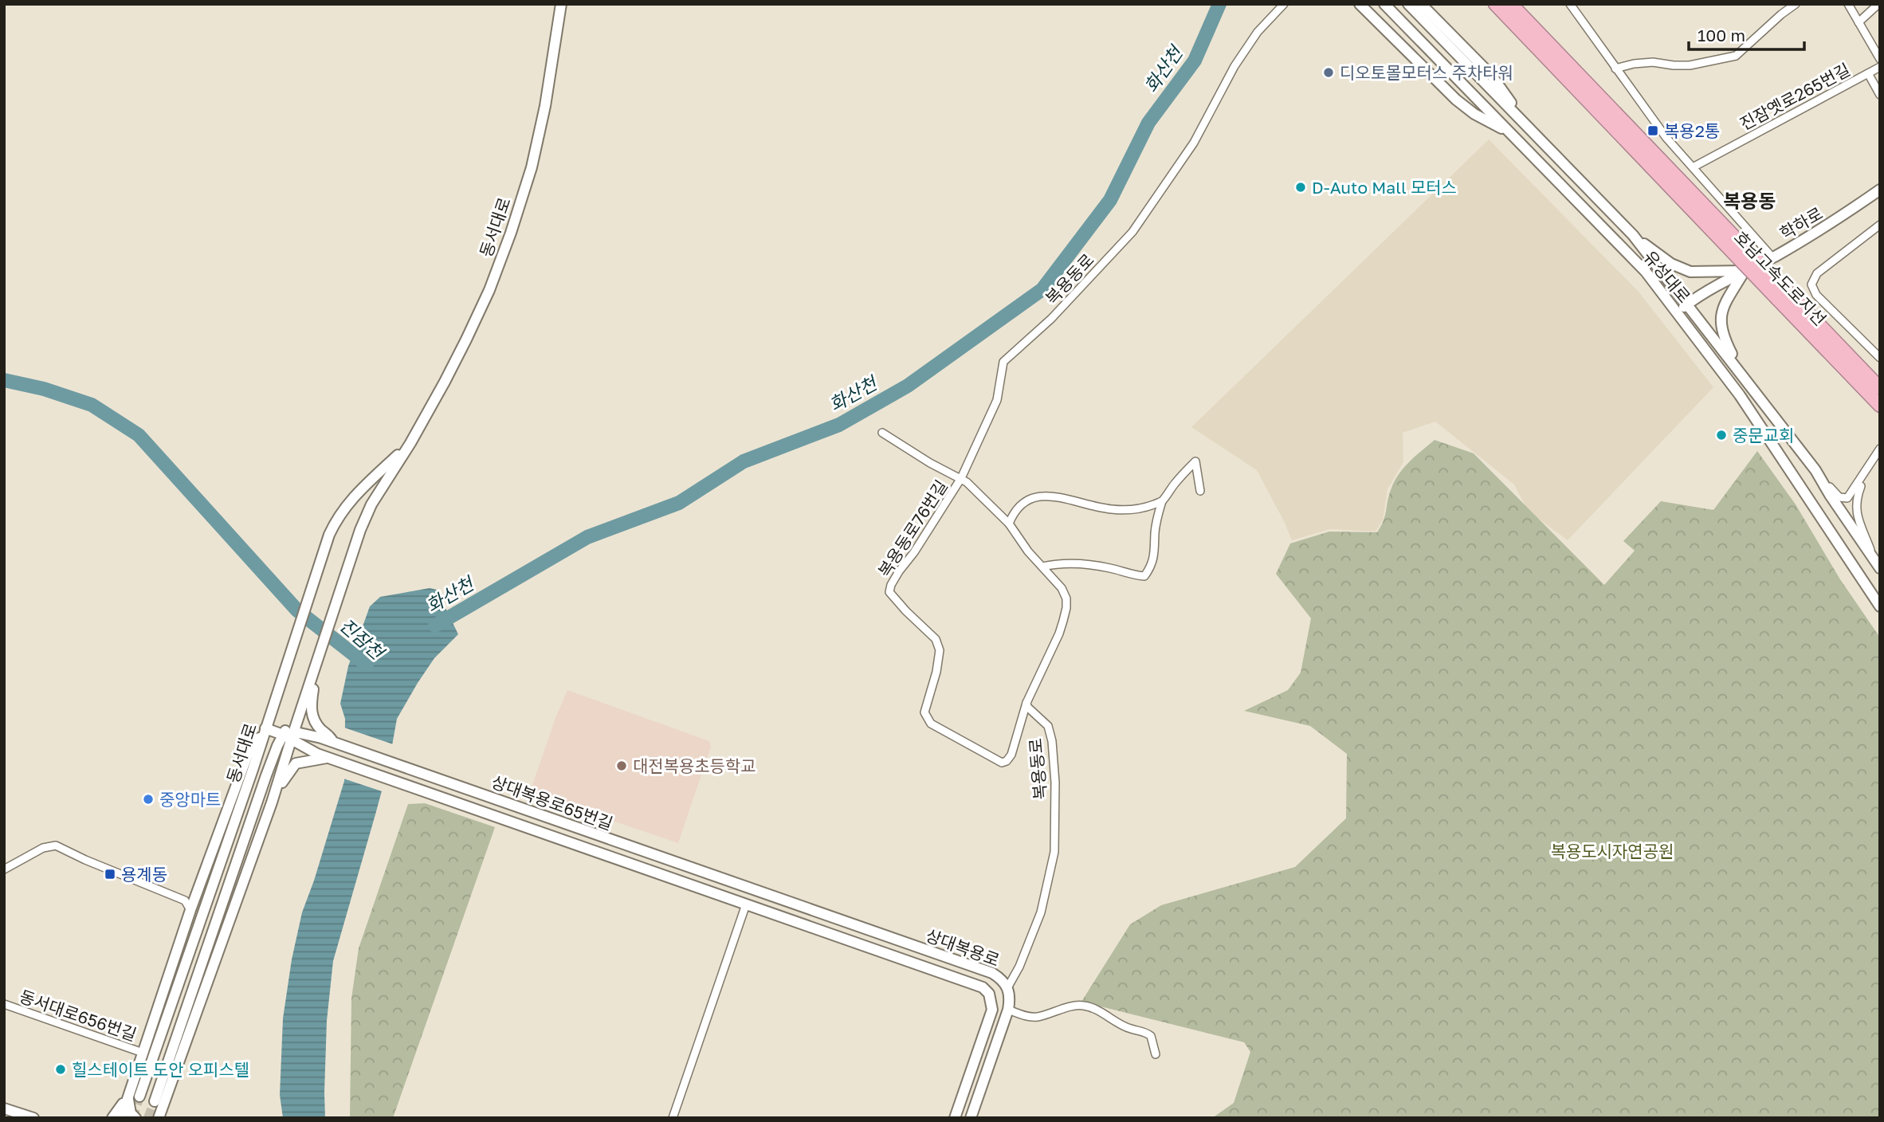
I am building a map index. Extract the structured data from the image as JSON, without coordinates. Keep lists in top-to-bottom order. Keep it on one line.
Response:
{"streets":{"highway":["호남고속도로지선"],"street":["진잠옛로265번길","학하로","동서대로","유성대로","복용동로","복용동로76번길","상대복용로65번길","상대복용로","동서대로656번길"]},"crossings":[["학하로","유성대로"],["동서대로","상대복용로65번길"],["복용동로","복용동로76번길"],["복용동로","상대복용로"],["상대복용로65번길","상대복용로"]],"districts":["복용동"],"water":["화산천","진잠천"],"parks":["복용도시자연공원"],"places":{"other":["디오토몰모터스 주차타워","D-Auto Mall 모터스","중문교회","대전복용초등학교","중앙마트","힐스테이트 도안 오피스텔"],"transit":["복용2통","용계동"]},"scale_bar":"100 m"}
